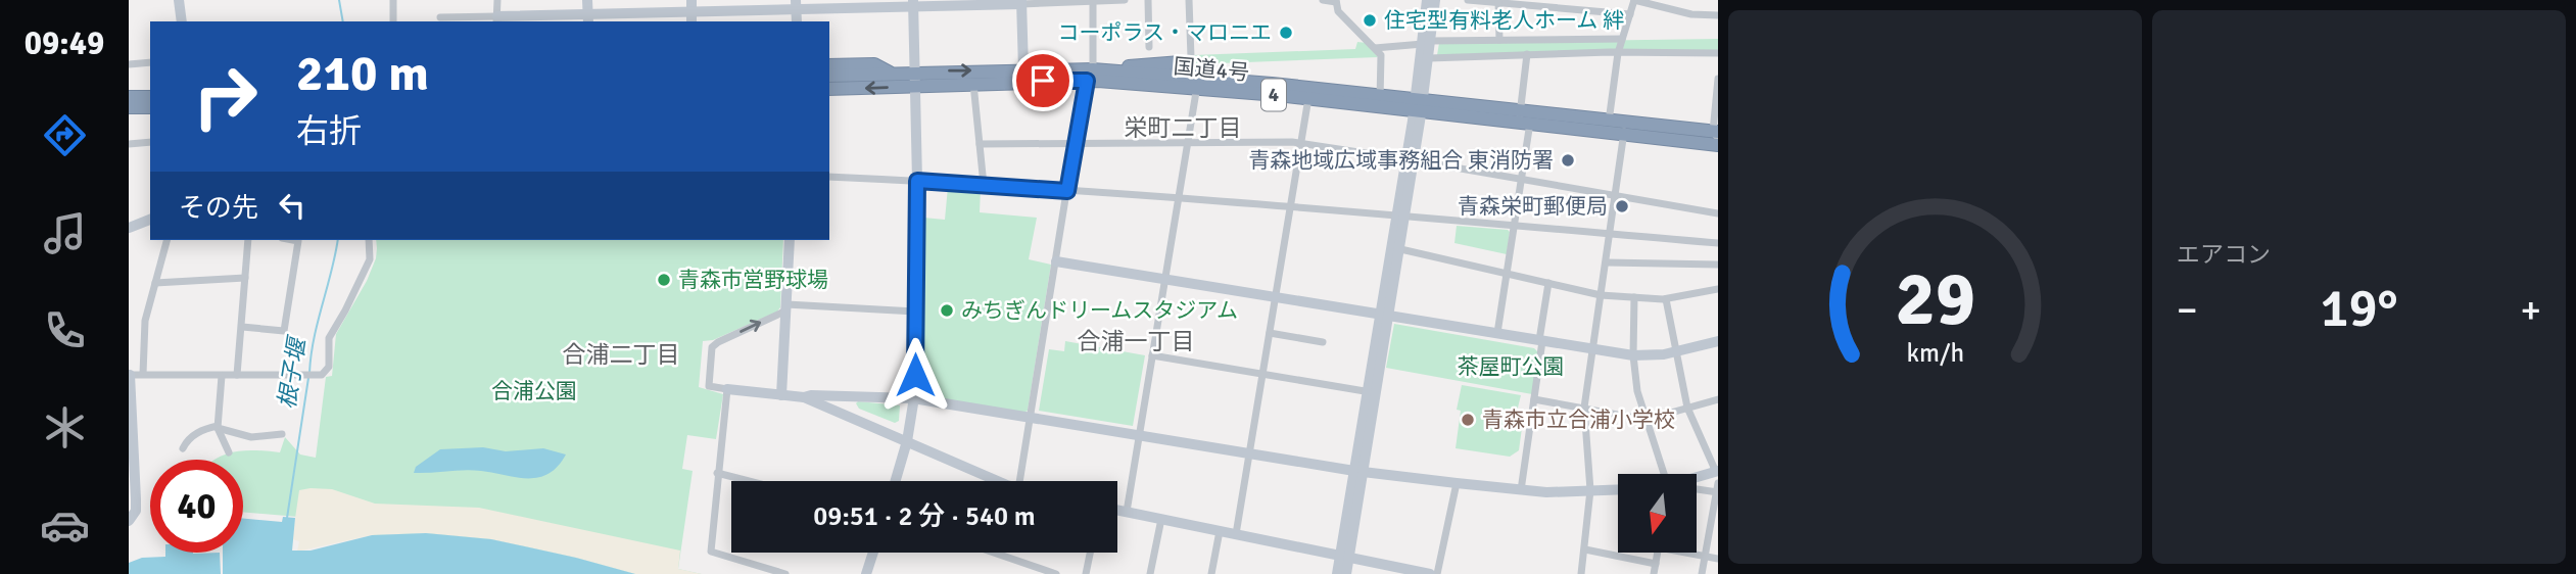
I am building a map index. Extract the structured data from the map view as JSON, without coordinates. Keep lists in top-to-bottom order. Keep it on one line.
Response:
{"streets":{"highway":["国道4号","4"]},"districts":["栄町二丁目","合浦一丁目","合浦二丁目"],"water":["根子堰"],"parks":["茶屋町公園","合浦公園"],"places":["住宅型有料老人ホーム 絆","コーポラス・マロニエ","青森地域広域事務組合 東消防署","青森栄町郵便局","青森市営野球場","みちぎんドリームスタジアム","青森市立合浦小学校"],"north":"bottom","page":{"tabs":"09:49","tile":"エアコン","turn":["210 m","右折"],"then":"その先","heat":["−","19°","+"],"limit":"40","trip":"09:51 · 2 分 · 540 m","gauge":["29","km/h"]}}
